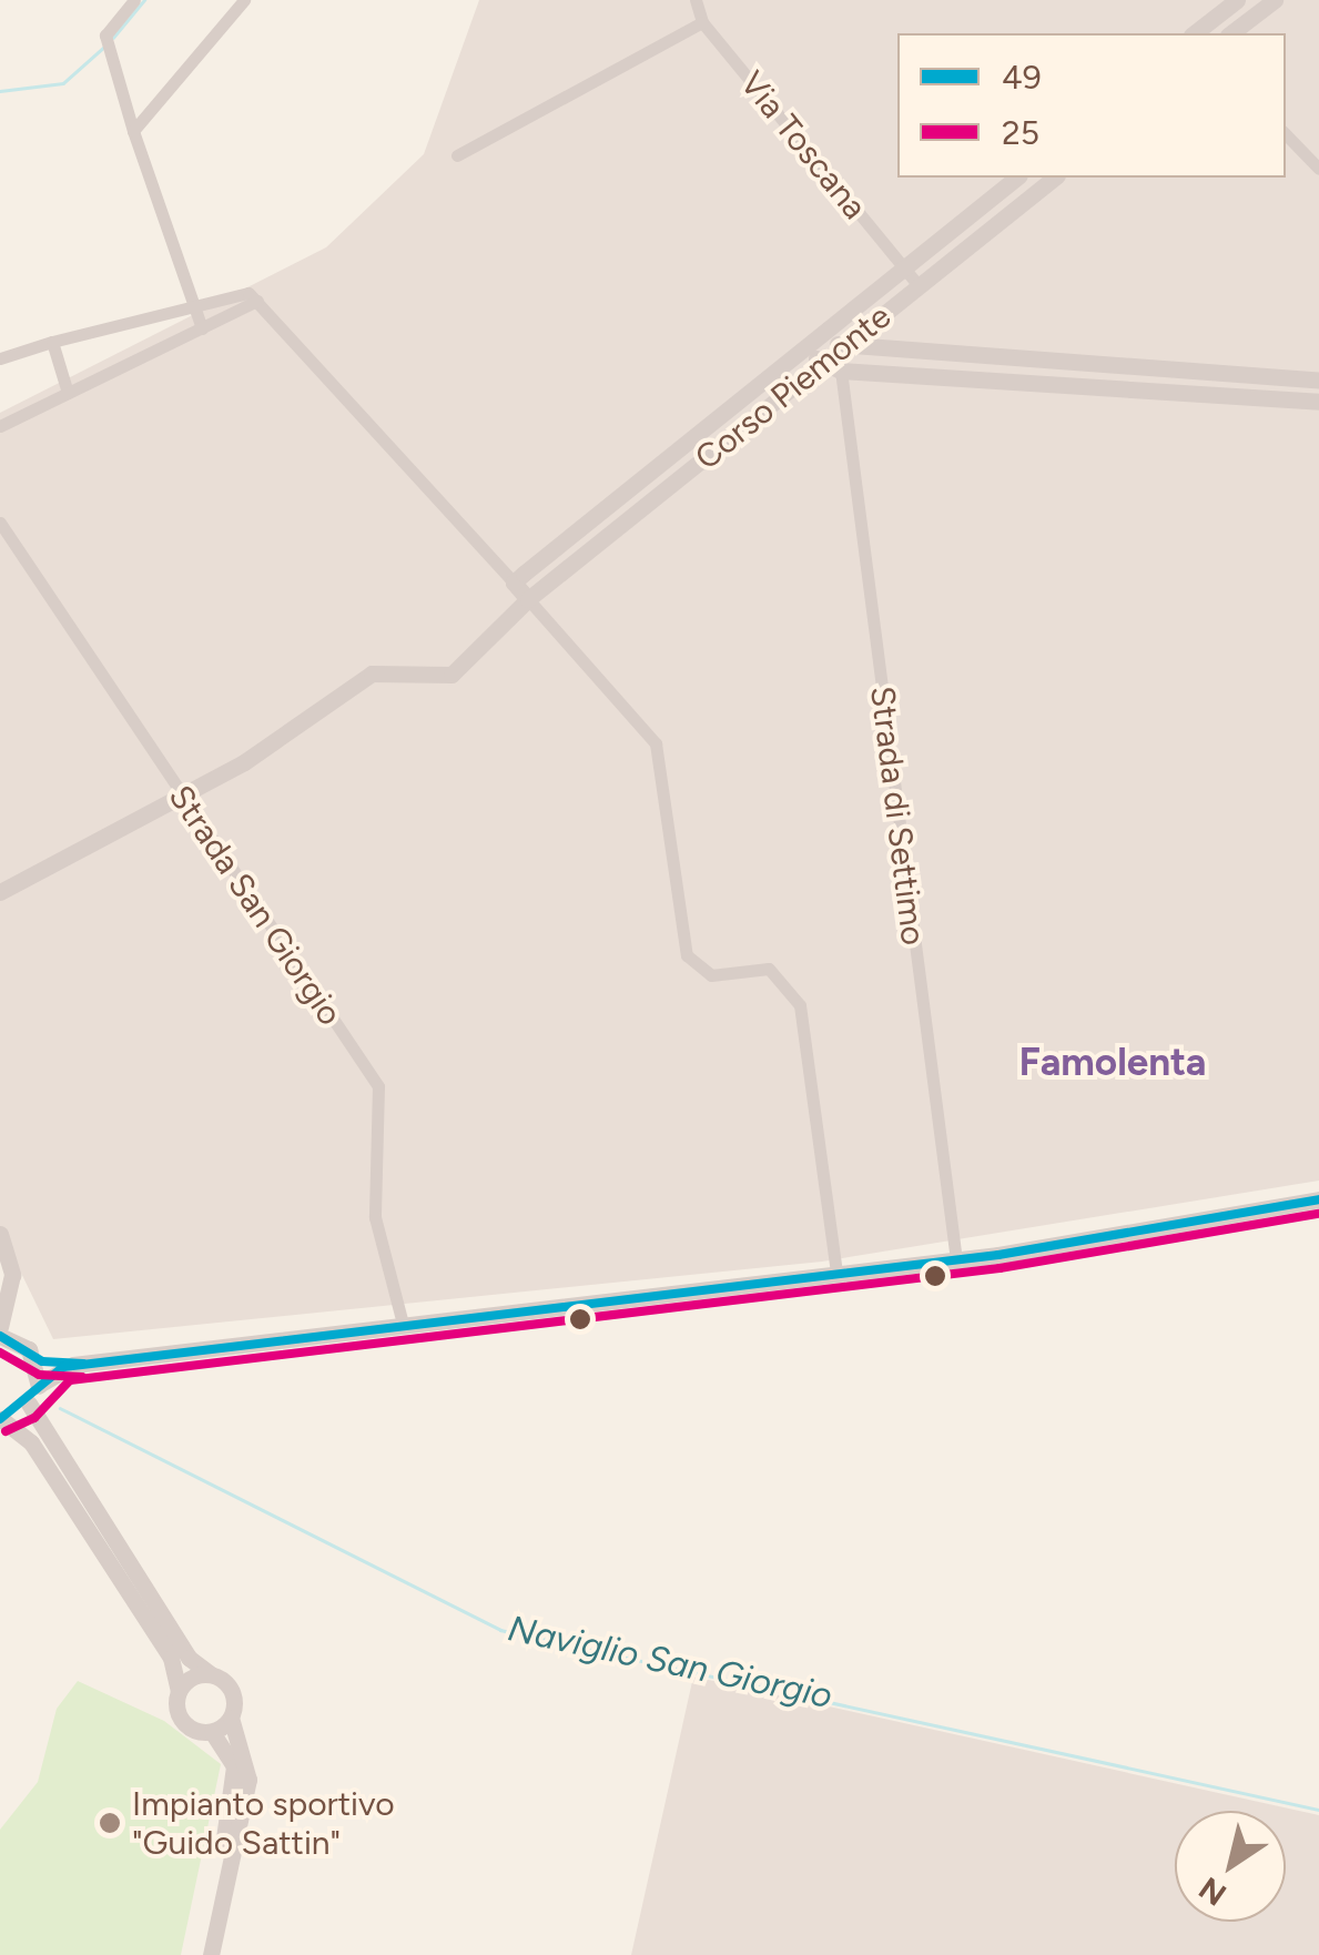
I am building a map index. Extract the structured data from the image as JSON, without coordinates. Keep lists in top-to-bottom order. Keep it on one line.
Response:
{"streets":{"street":["Via Toscana","Corso Piemonte","Strada di Settimo","Strada San Giorgio"]},"crossings":[["Via Toscana","Corso Piemonte"],["Corso Piemonte","Strada di Settimo"],["Corso Piemonte","Strada San Giorgio"]],"districts":["Famolenta"],"water":["Naviglio San Giorgio"],"places":["Impianto sportivo \"Guido Sattin\""],"lines":["transit line 49","transit line 25"],"legend":["49","25"],"north":"bottom left"}
